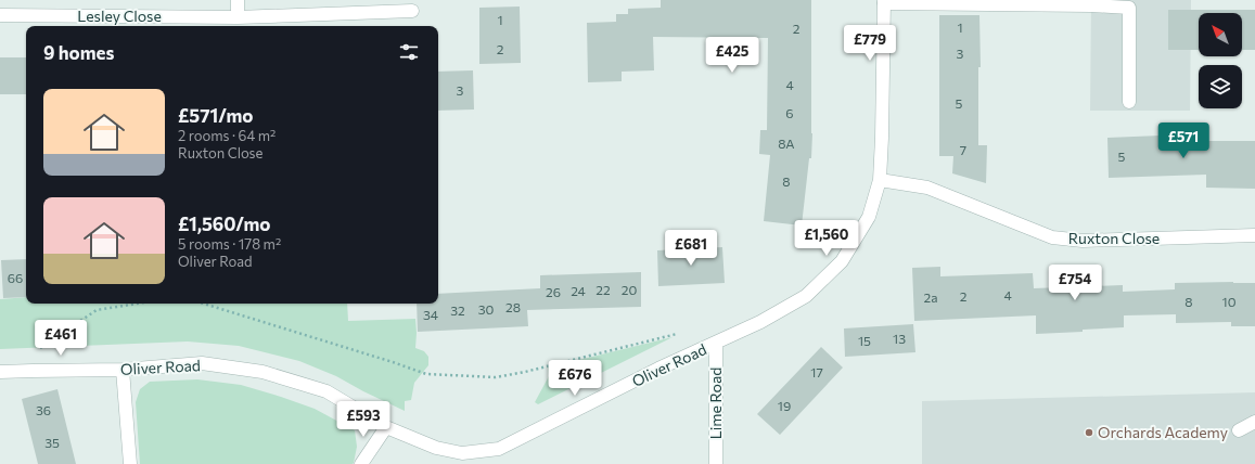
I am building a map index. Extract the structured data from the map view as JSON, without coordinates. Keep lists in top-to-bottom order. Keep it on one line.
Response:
{"streets":{"street":["Lesley Close","Ruxton Close","Oliver Road","Lime Road"]},"crossings":[["Ruxton Close","Oliver Road"],["Oliver Road","Lime Road"]],"places":["Orchards Academy"],"house_numbers":["1","1","2","2","3","4","3","5","6","8A","7","5","8","66","22","20","24","26","4","2","2a","8","10","28","30","32","34","13","15","17","19","36","35"],"north":"top left","page":{"price":["£779","£425","£571","£1,560","£681","£754","£461","£676","£593"],"heading":"9 homes","list":[{"name":"£571/mo","note":"2 rooms · 64 m² · Ruxton Close"},{"name":"£1,560/mo","note":"5 rooms · 178 m² · Oliver Road"}]}}
